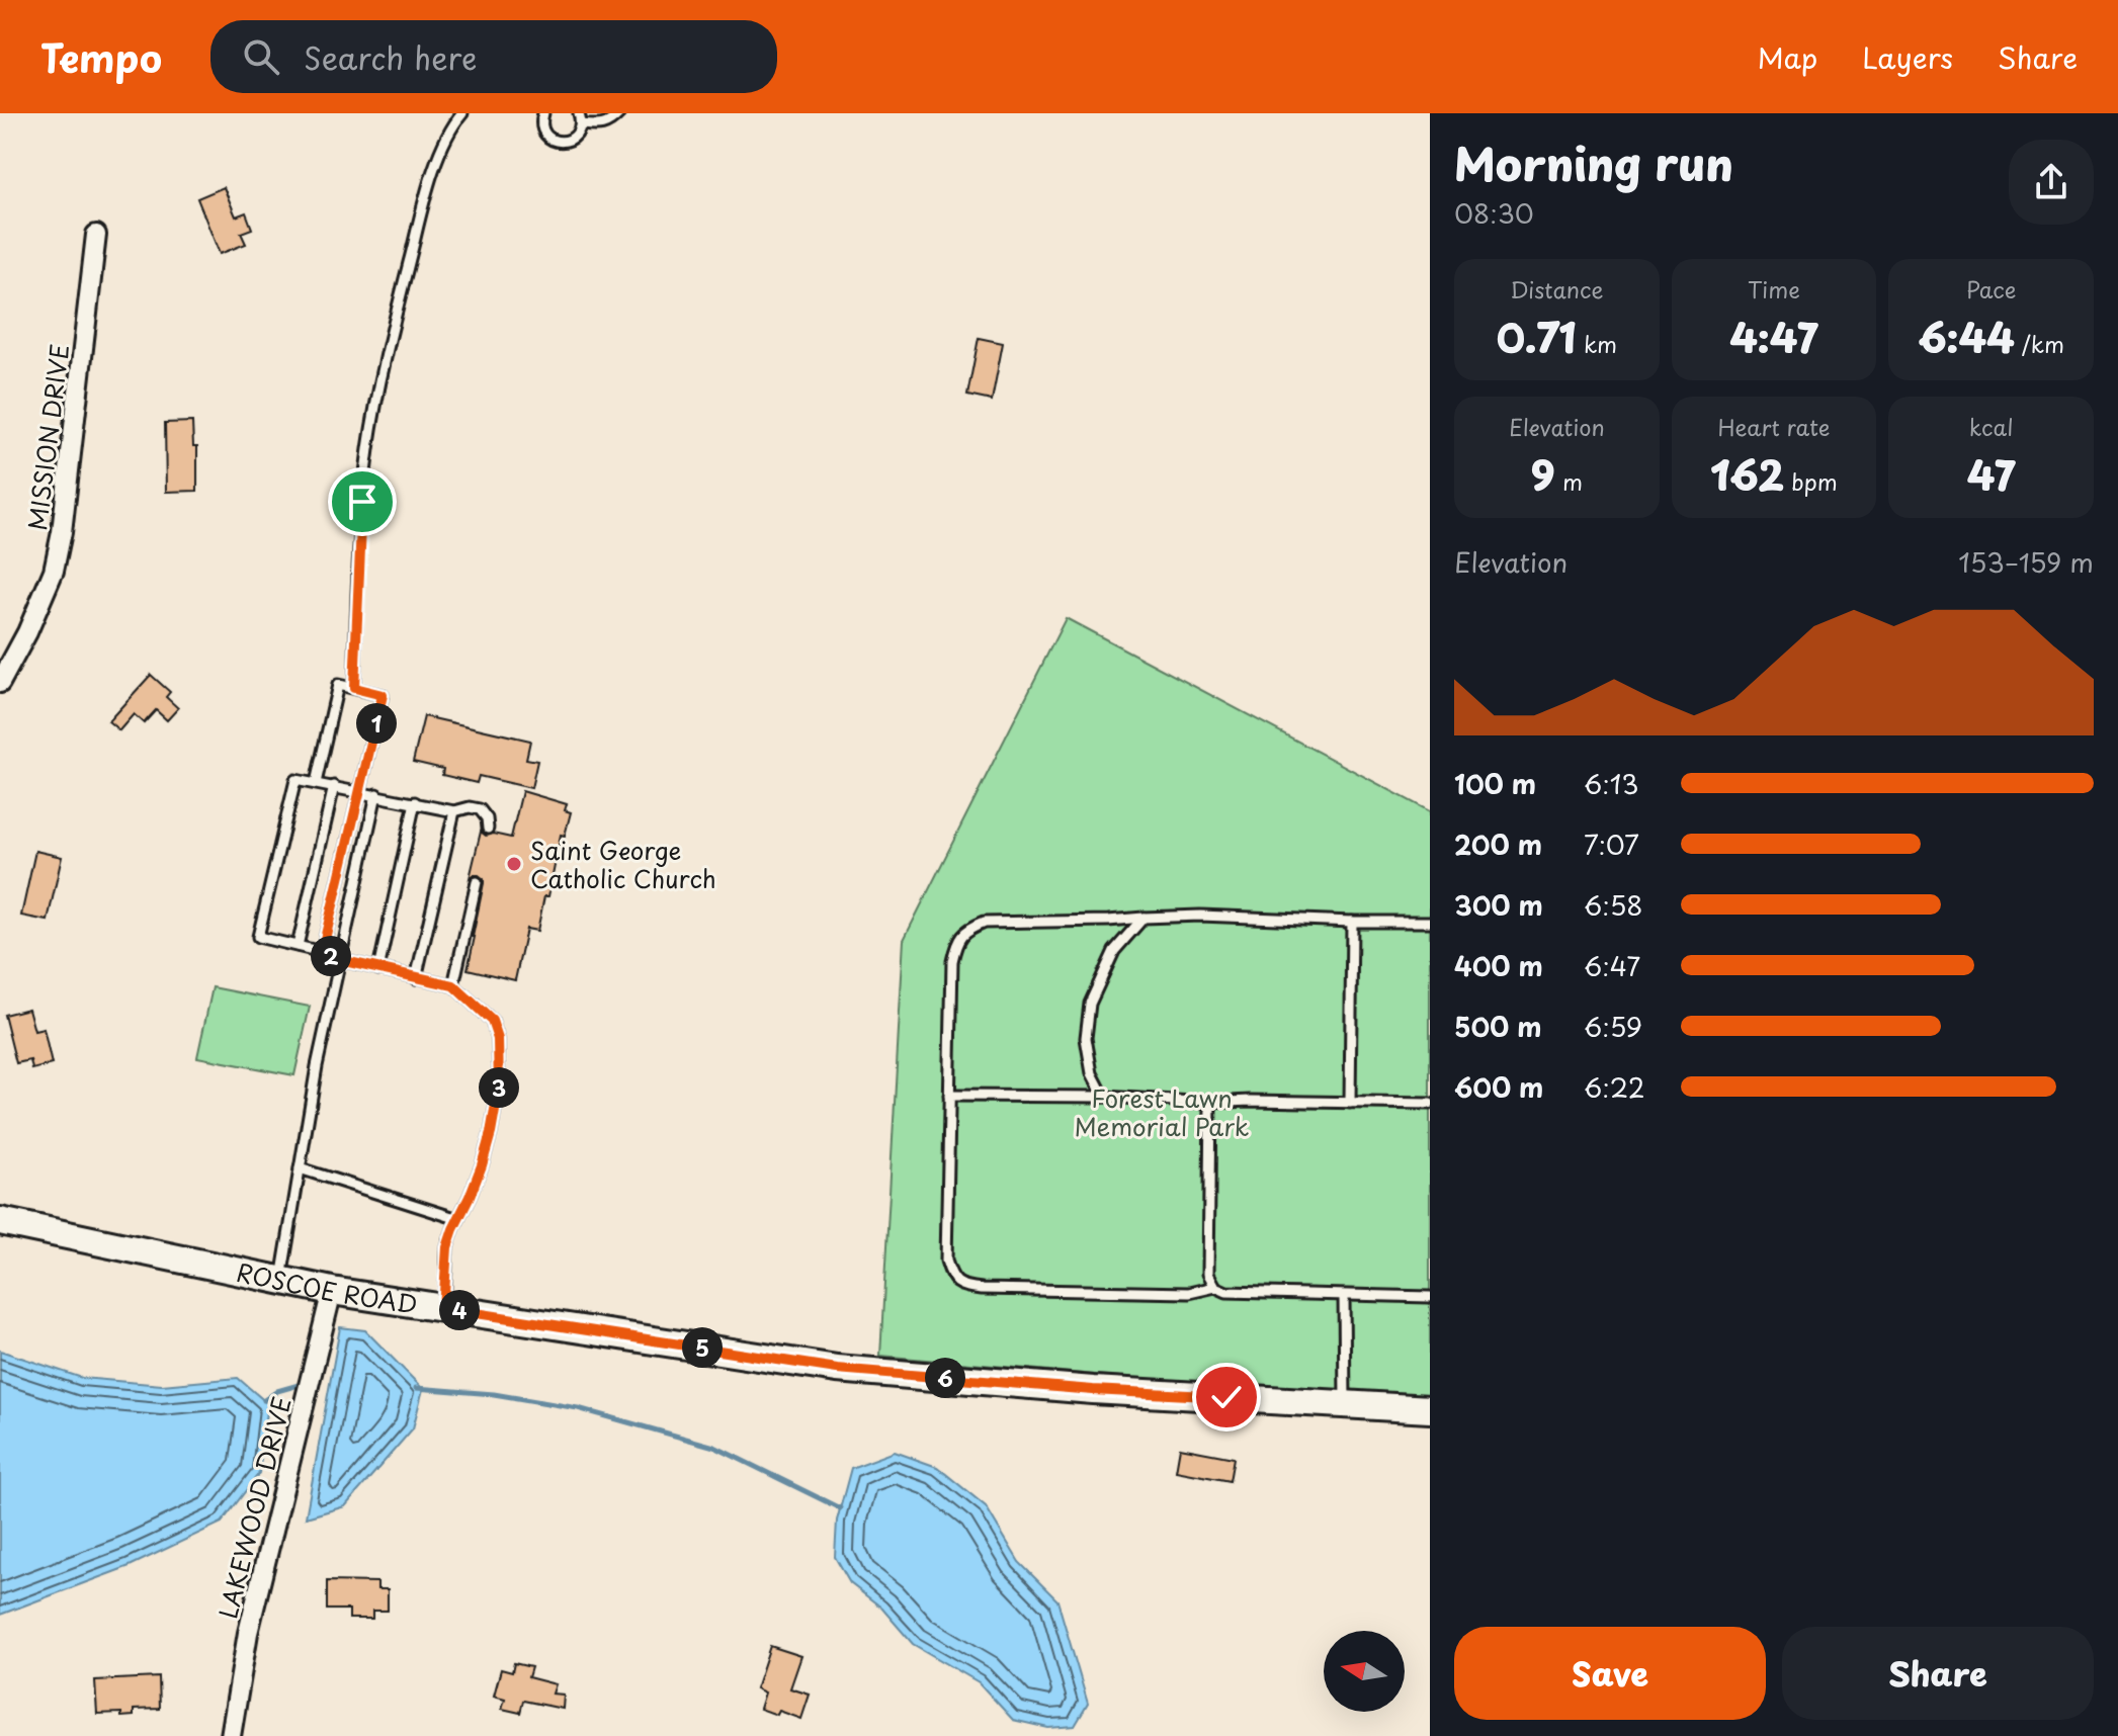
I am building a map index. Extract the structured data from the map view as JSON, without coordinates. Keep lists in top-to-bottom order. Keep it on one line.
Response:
{"streets":{"main road":["ROSCOE ROAD"],"street":["MISSION DRIVE","LAKEWOOD DRIVE"]},"crossings":[["ROSCOE ROAD","LAKEWOOD DRIVE"]],"parks":["Forest Lawn Memorial Park"],"places":["Saint George Catholic Church"],"north":"left","page":{"header":"Tempo","search":"Search here","nav":["Map","Layers","Share"],"heading":["Morning run","08:30"],"stats":[["Distance","0.71 km"],["Time","4:47"],["Pace","6:44 /km"],["Elevation","9 m"],["Heart rate","162 bpm"],["kcal","47"]],"chart":["Elevation","153–159 m"],"pins":["1","2","3","4","5","6"],"list":[{"name":"100 m","note":"6:13"},{"name":"200 m","note":"7:07"},{"name":"300 m","note":"6:58"},{"name":"400 m","note":"6:47"},{"name":"500 m","note":"6:59"},{"name":"600 m","note":"6:22"}],"buttons":["Save","Share"]}}
